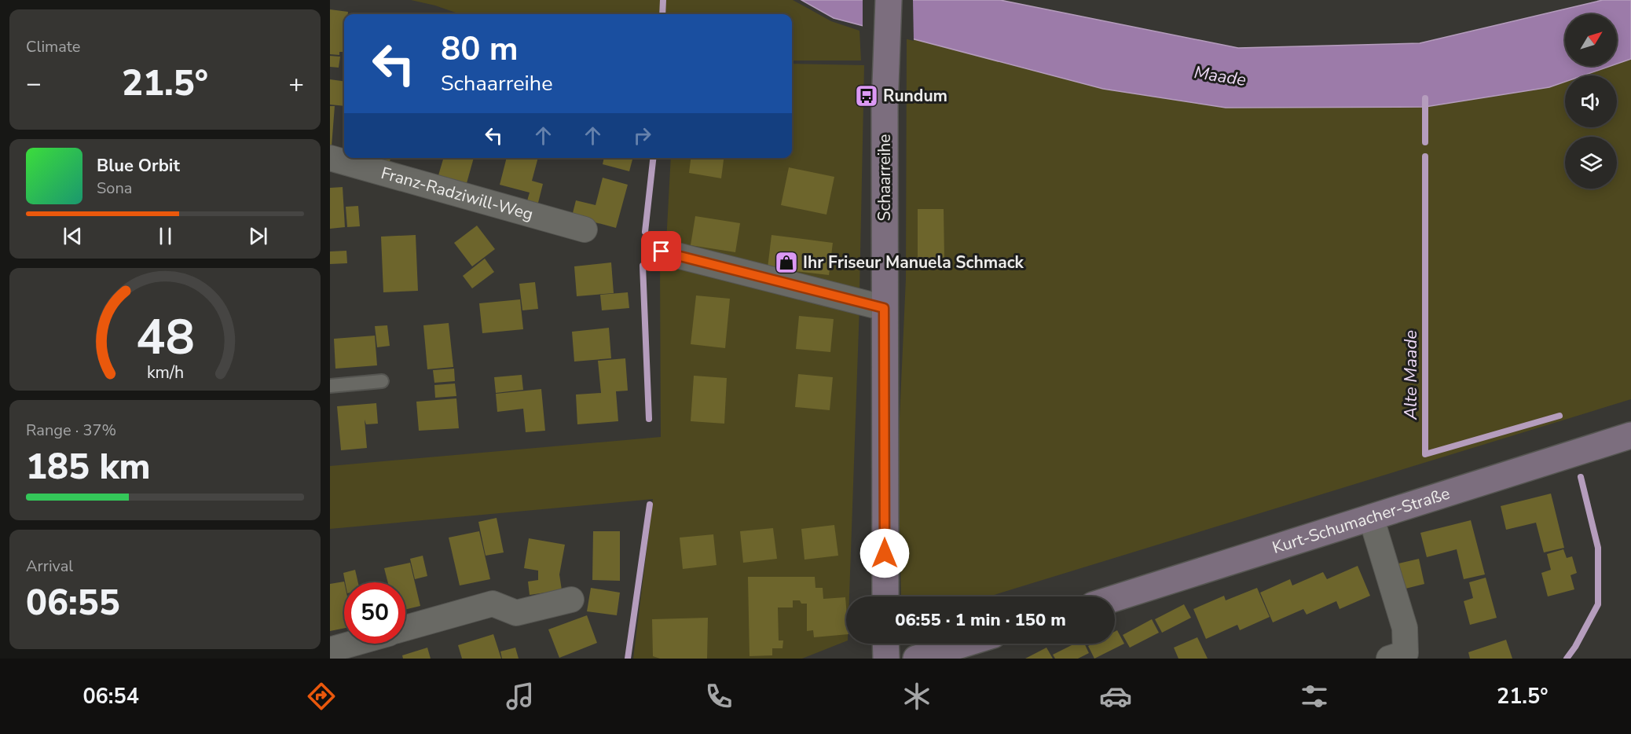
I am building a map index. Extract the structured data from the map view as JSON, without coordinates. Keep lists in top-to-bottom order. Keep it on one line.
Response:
{"streets":{"main road":["Schaarreihe","Kurt-Schumacher-Straße"],"street":["Franz-Radziwill-Weg"]},"water":["Maade","Alte Maade"],"places":{"bus stop":["Rundum"],"shop":["Ihr Friseur Manuela Schmack"]},"north":"top right","page":{"tile":["Climate",["Range · 37%","185 km"],["Arrival","06:55"]],"turn":["80 m","Schaarreihe"],"heat":["−","21.5°","+"],"song":["Blue Orbit","Sona"],"limit":"50","trip":"06:55 · 1 min · 150 m","tabs":["06:54","21.5°"],"gauge":["48","km/h"]}}
